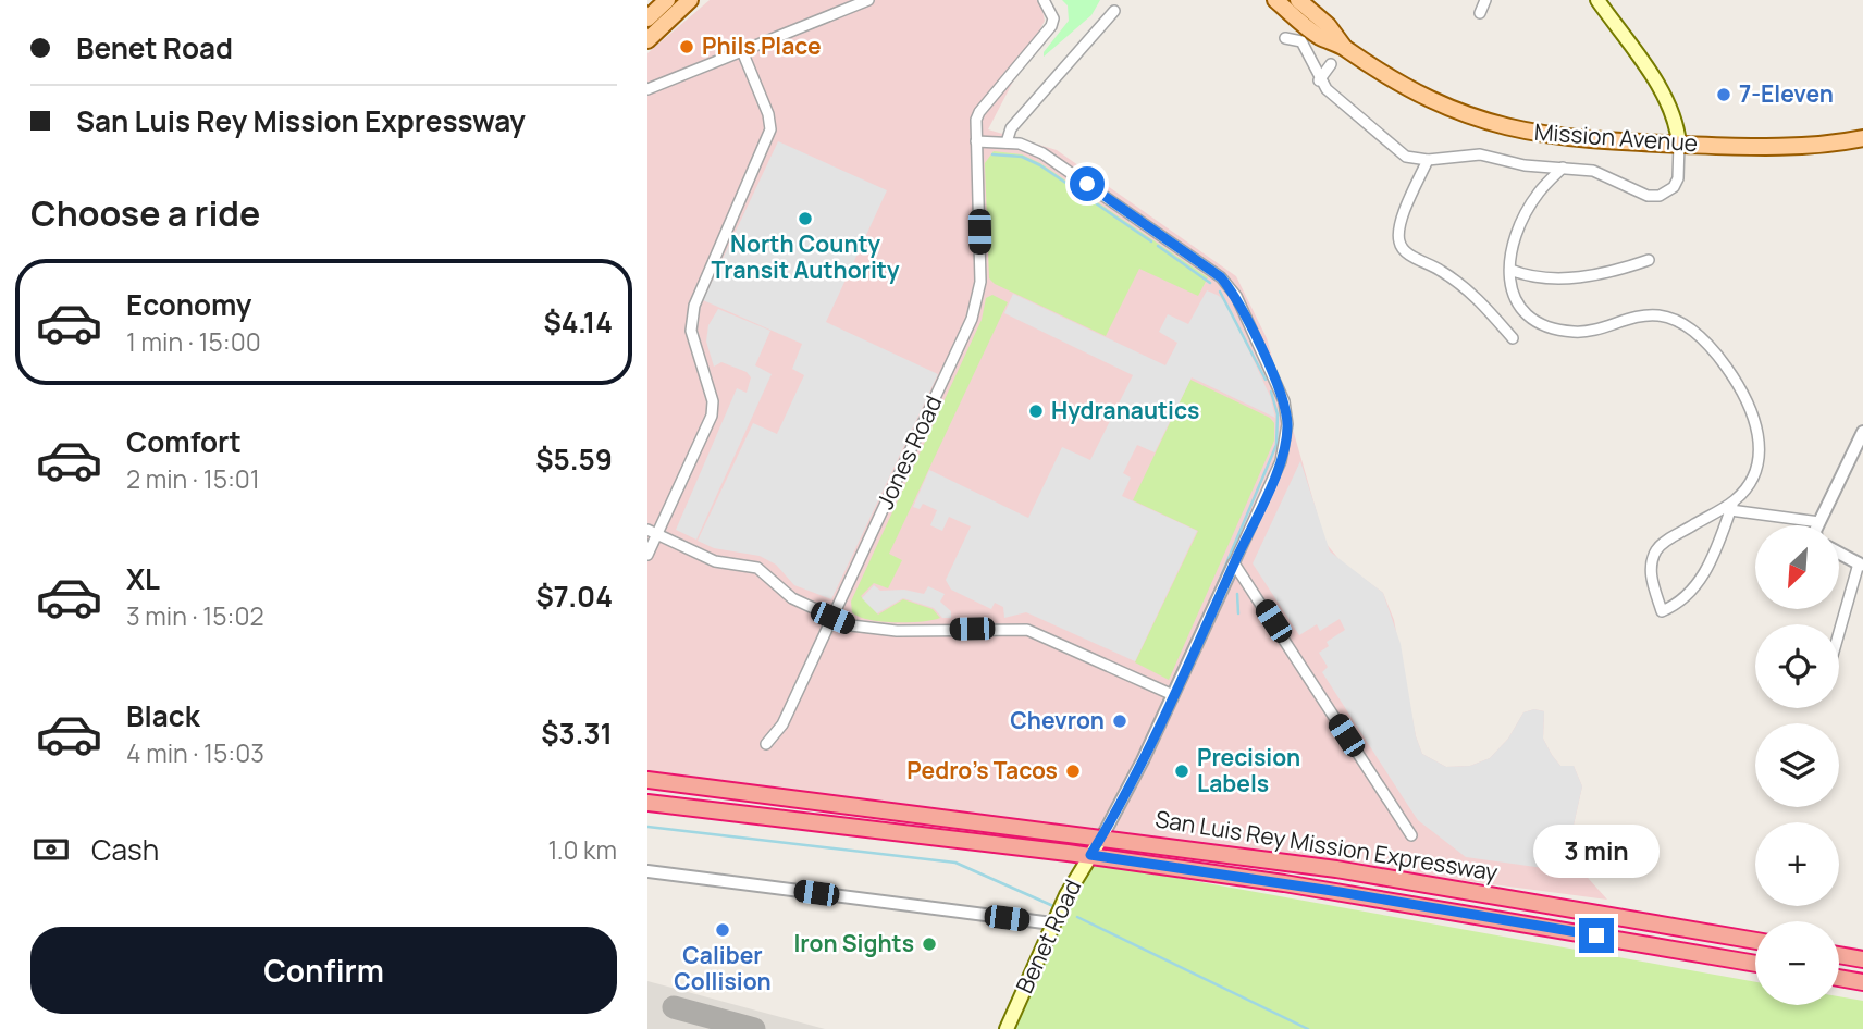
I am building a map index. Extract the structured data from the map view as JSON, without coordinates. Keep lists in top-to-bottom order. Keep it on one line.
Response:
{"streets":{"highway":["San Luis Rey Mission Expressway"],"main road":["Mission Avenue","Benet Road"],"street":["Jones Road"]},"crossings":[["Jones Road","Benet Road"],["San Luis Rey Mission Expressway","Benet Road"]],"places":["Phils Place","7-Eleven","North County Transit Authority","Hydranautics","Chevron","Pedro's Tacos","Precision Labels","Caliber Collision","Iron Sights"],"north":"bottom left","page":{"banner":["Benet Road","San Luis Rey Mission Expressway"],"heading":"Choose a ride","list":[{"name":"Economy","note":"1 min · 15:00","value":"$4.14"},{"name":"Comfort","note":"2 min · 15:01","value":"$5.59"},{"name":"XL","note":"3 min · 15:02","value":"$7.04"},{"name":"Black","note":"4 min · 15:03","value":"$3.31"}],"map_buttons":["+","−"],"pay":["Cash","1.0 km"],"bubble":"3 min","buttons":"Confirm"}}
